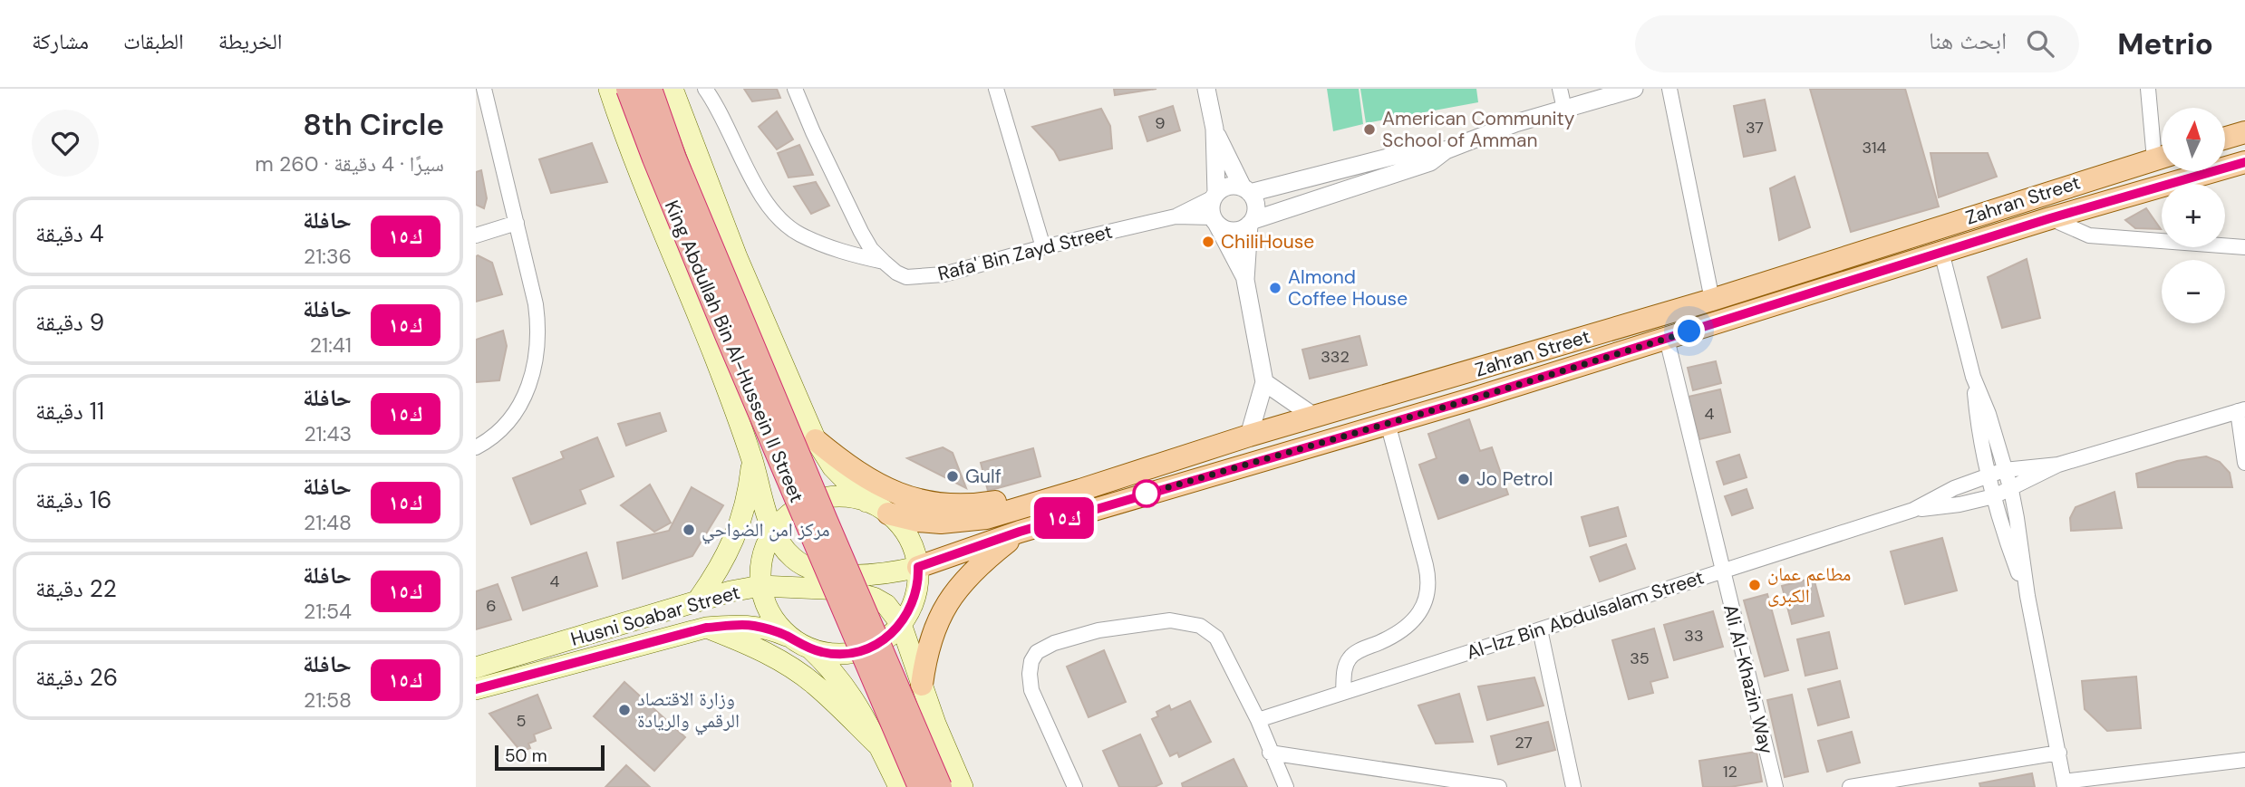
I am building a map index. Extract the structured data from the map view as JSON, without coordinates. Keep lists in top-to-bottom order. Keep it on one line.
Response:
{"streets":{"highway":["King Abdullah Bin Al-Hussein II Street"],"main road":["Zahran Street","Husni Soabar Street"],"street":["Rafa' Bin Zayd Street","Al-Izz Bin Abdulsalam Street","Ali Al-Khazin Way"]},"crossings":[["Zahran Street","Ali Al-Khazin Way"],["Al-Izz Bin Abdulsalam Street","Ali Al-Khazin Way"]],"places":["American Community School of Amman","ChiliHouse","Almond Coffee House","Gulf","Jo Petrol","مركز امن الضواحي","مطاعم عمان الكبرى","وزارة الاقتصاد الرقمي والريادة"],"lines":["bus line ك١٥"],"house_numbers":["9","37","314","332","4","4","6","33","35","5","27","12"],"scale_bar":"50 m","north":"top","page":{"header":"Metrio","search":"ابحث هنا","nav":["الخريطة","الطبقات","مشاركة"],"on_map":"ك١٥","heading":["8th Circle","سيرًا · 4 دقيقة · 260 m"],"map_buttons":["+","−"],"list":[{"mark":"ك١٥","name":"حافلة","note":"21:36","value":"4 دقيقة"},{"mark":"ك١٥","name":"حافلة","note":"21:41","value":"9 دقيقة"},{"mark":"ك١٥","name":"حافلة","note":"21:43","value":"11 دقيقة"},{"mark":"ك١٥","name":"حافلة","note":"21:48","value":"16 دقيقة"},{"mark":"ك١٥","name":"حافلة","note":"21:54","value":"22 دقيقة"},{"mark":"ك١٥","name":"حافلة","note":"21:58","value":"26 دقيقة"}],"scale":"50 m"}}
